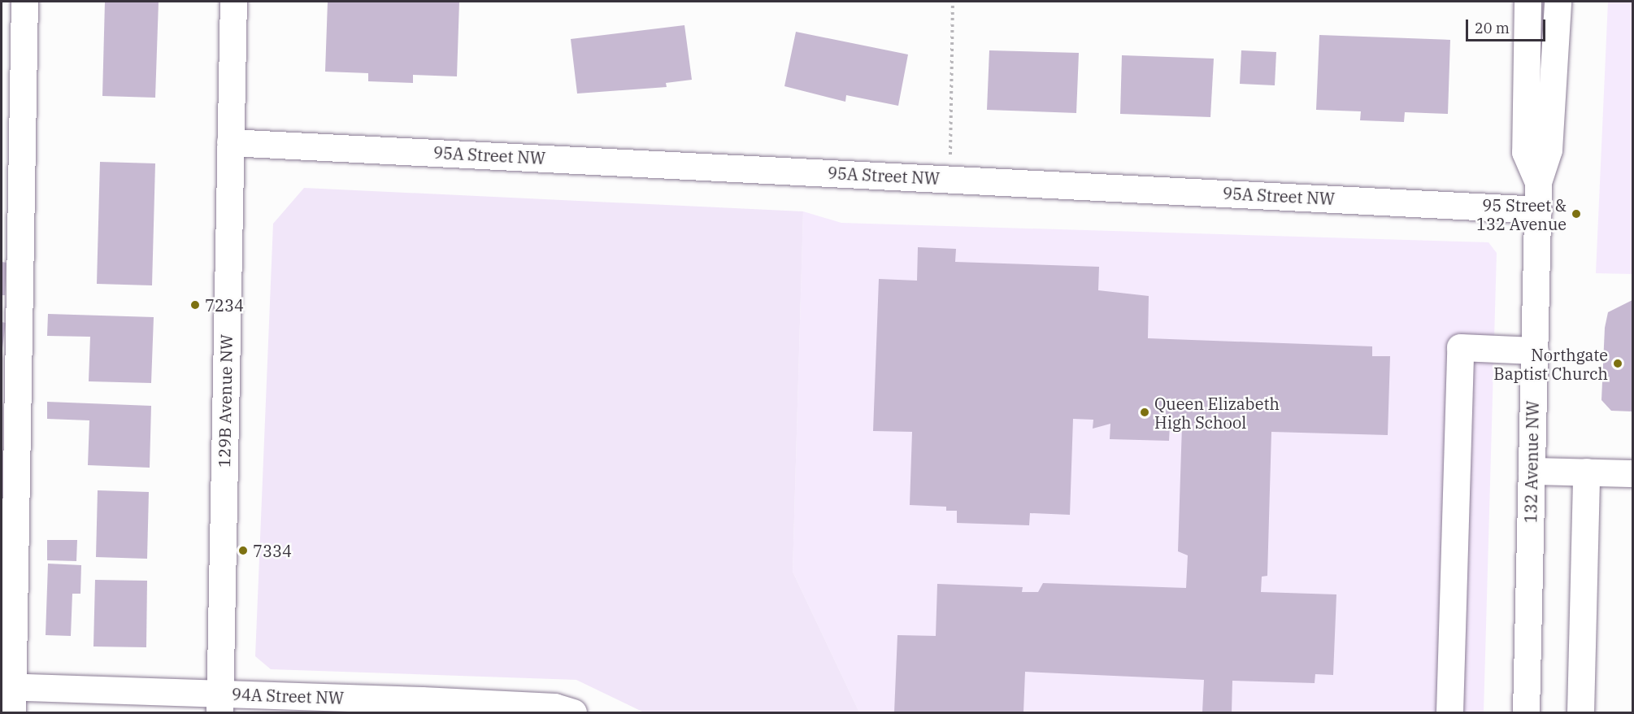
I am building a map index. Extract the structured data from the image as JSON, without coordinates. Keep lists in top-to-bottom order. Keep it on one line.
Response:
{"streets":{"street":["95A Street NW","129B Avenue NW","132 Avenue NW","94A Street NW"]},"crossings":[["95A Street NW","129B Avenue NW"],["95A Street NW","132 Avenue NW"],["129B Avenue NW","94A Street NW"]],"places":["95 Street & 132 Avenue","7234","Northgate Baptist Church","Queen Elizabeth High School","7334"],"scale_bar":"20 m"}
